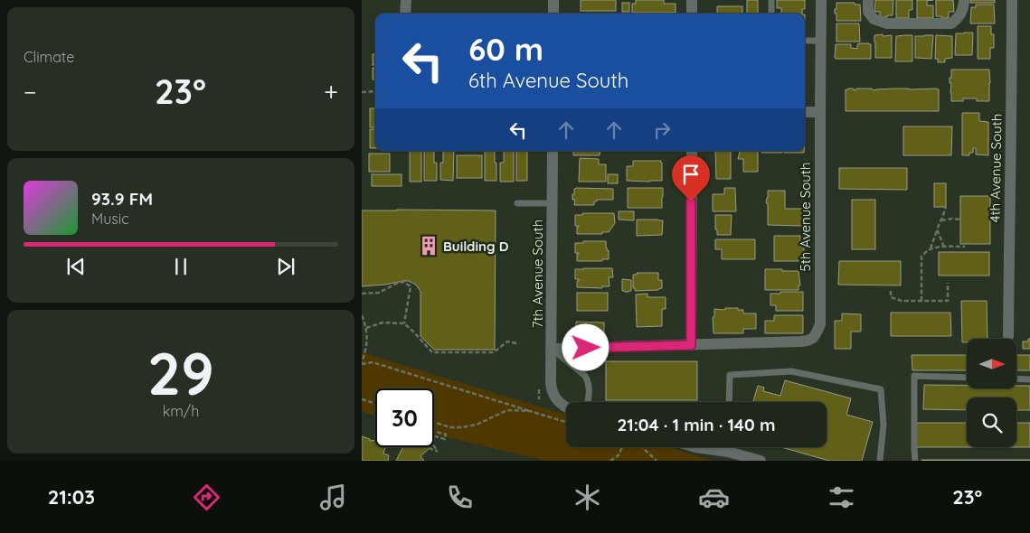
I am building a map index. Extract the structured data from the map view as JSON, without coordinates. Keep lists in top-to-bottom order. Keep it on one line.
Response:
{"streets":{"street":["4th Avenue South","5th Avenue South","7th Avenue South"]},"places":{"building":["Building D"]},"north":"right","page":{"tile":["Climate",["29","km/h"]],"turn":["60 m","6th Avenue South"],"heat":["−","23°","+"],"song":["93.9 FM","Music"],"limit":"30","trip":"21:04 · 1 min · 140 m","tabs":["21:03","23°"]}}
